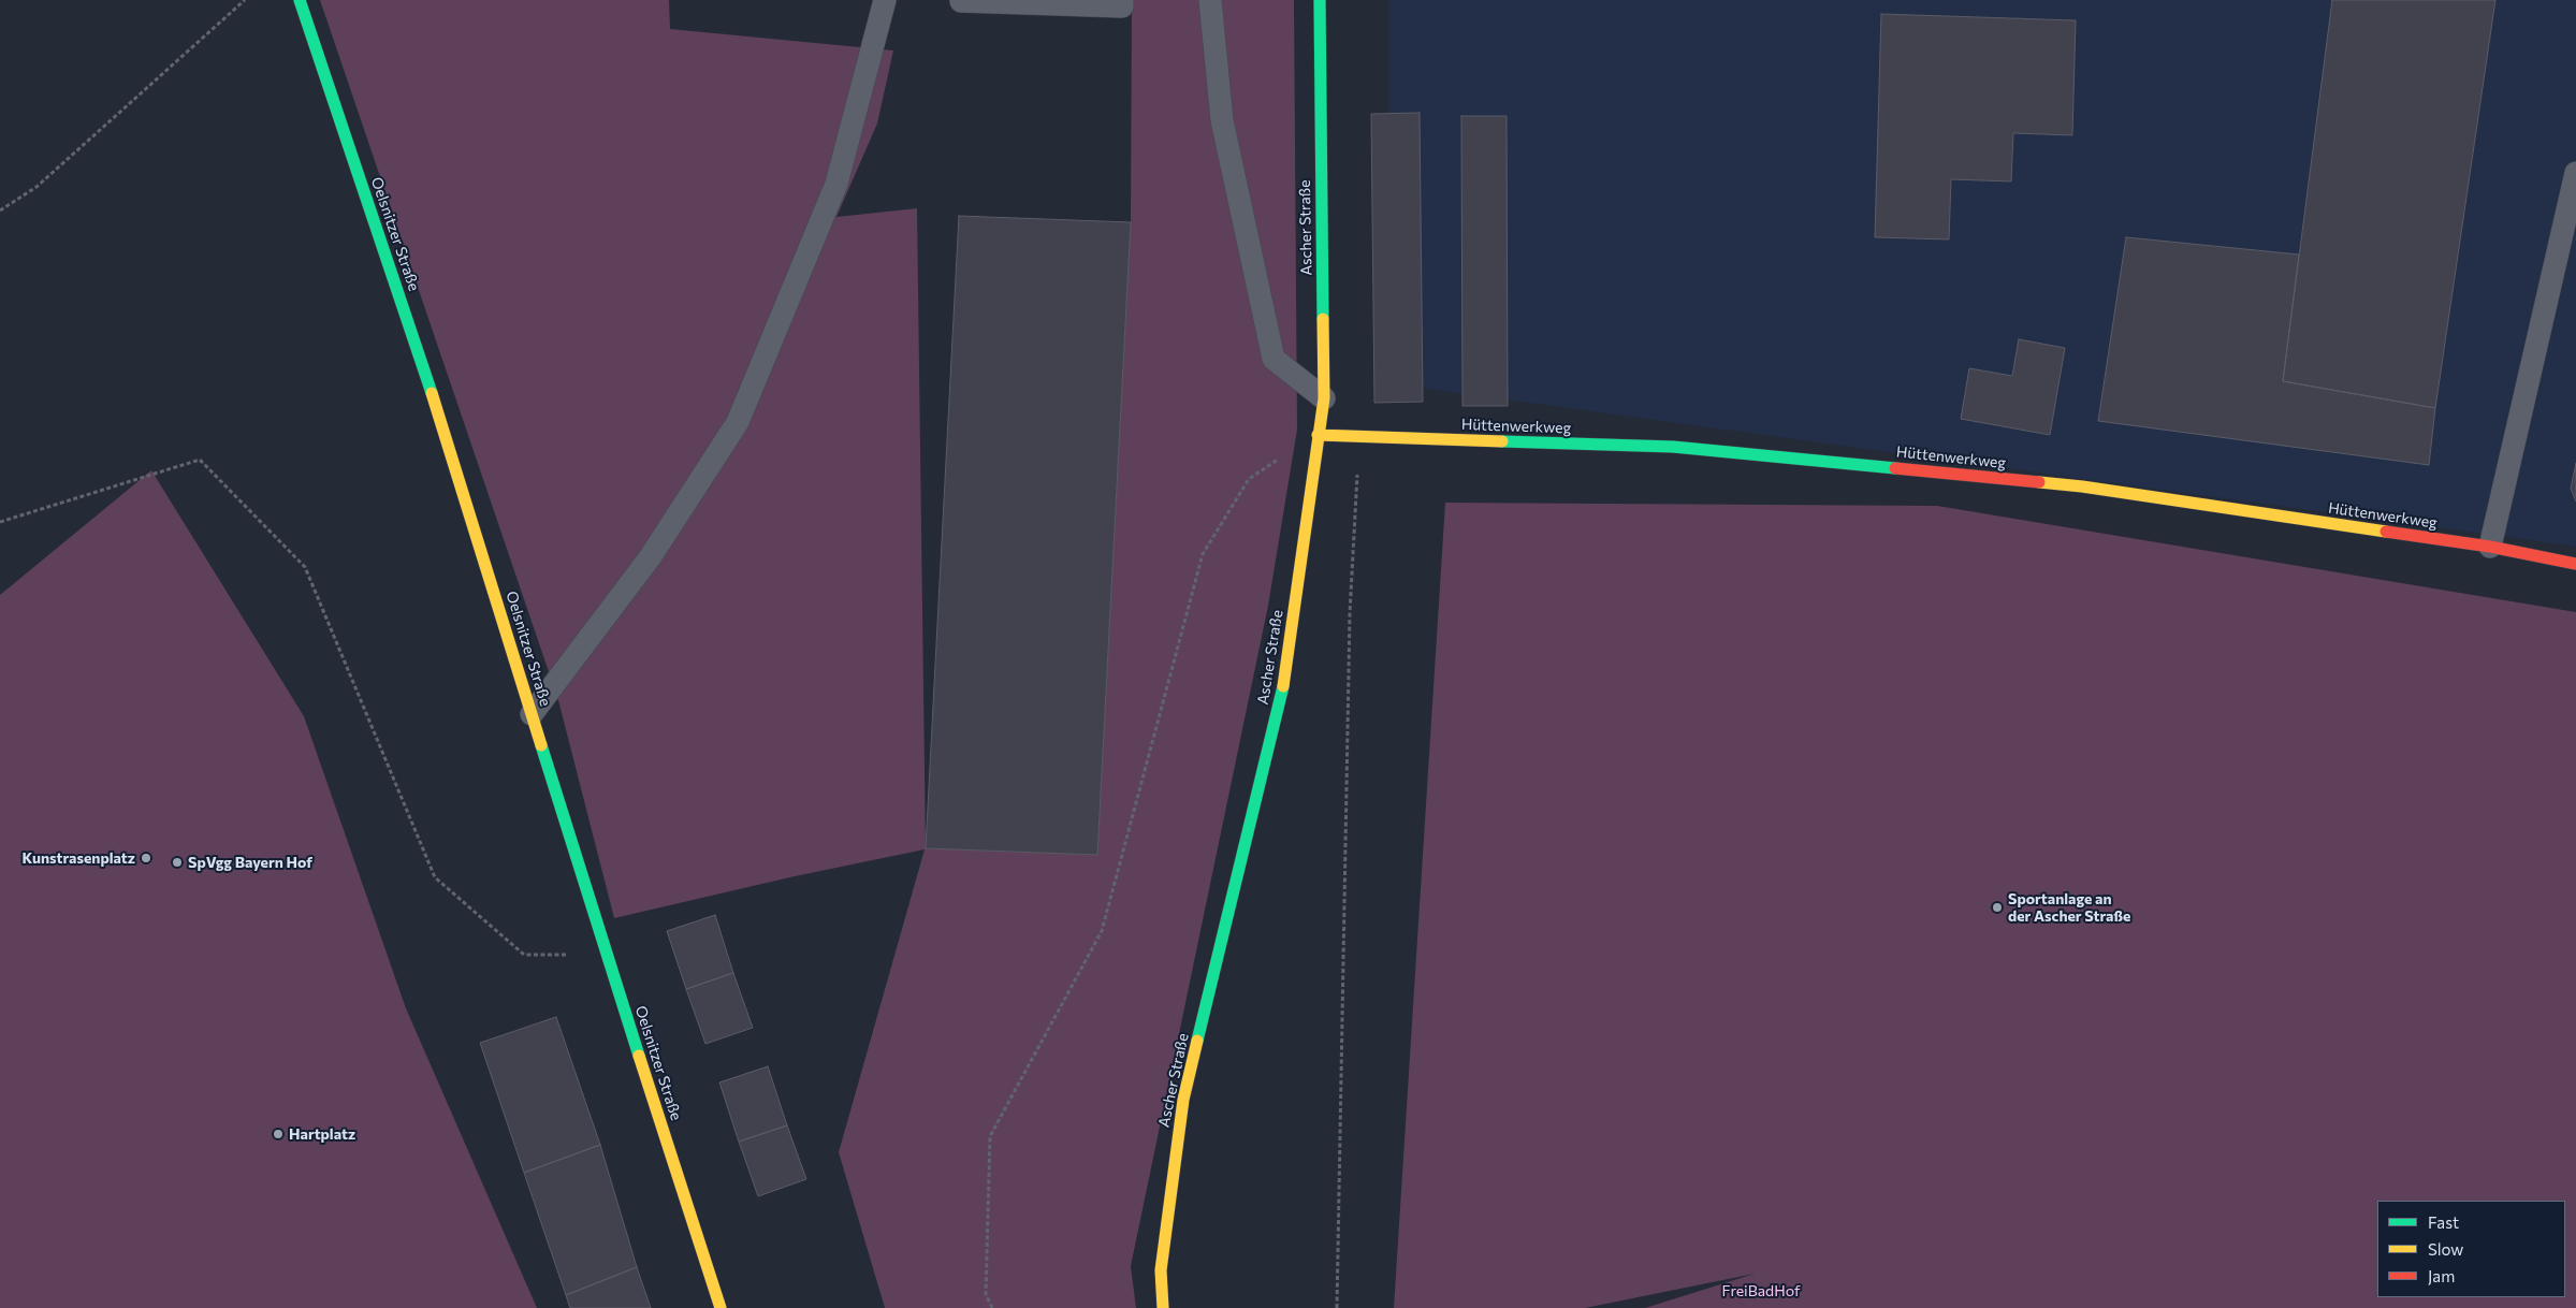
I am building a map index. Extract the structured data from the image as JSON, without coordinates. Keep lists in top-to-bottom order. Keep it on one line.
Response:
{"streets":{"street":["Ascher Straße","Oelsnitzer Straße","Hüttenwerkweg"]},"crossings":[["Ascher Straße","Hüttenwerkweg"]],"parks":["FreiBadHof"],"places":["Kunstrasenplatz","SpVgg Bayern Hof","Sportanlage an der Ascher Straße","Hartplatz"],"legend":["Fast","Slow","Jam"]}
